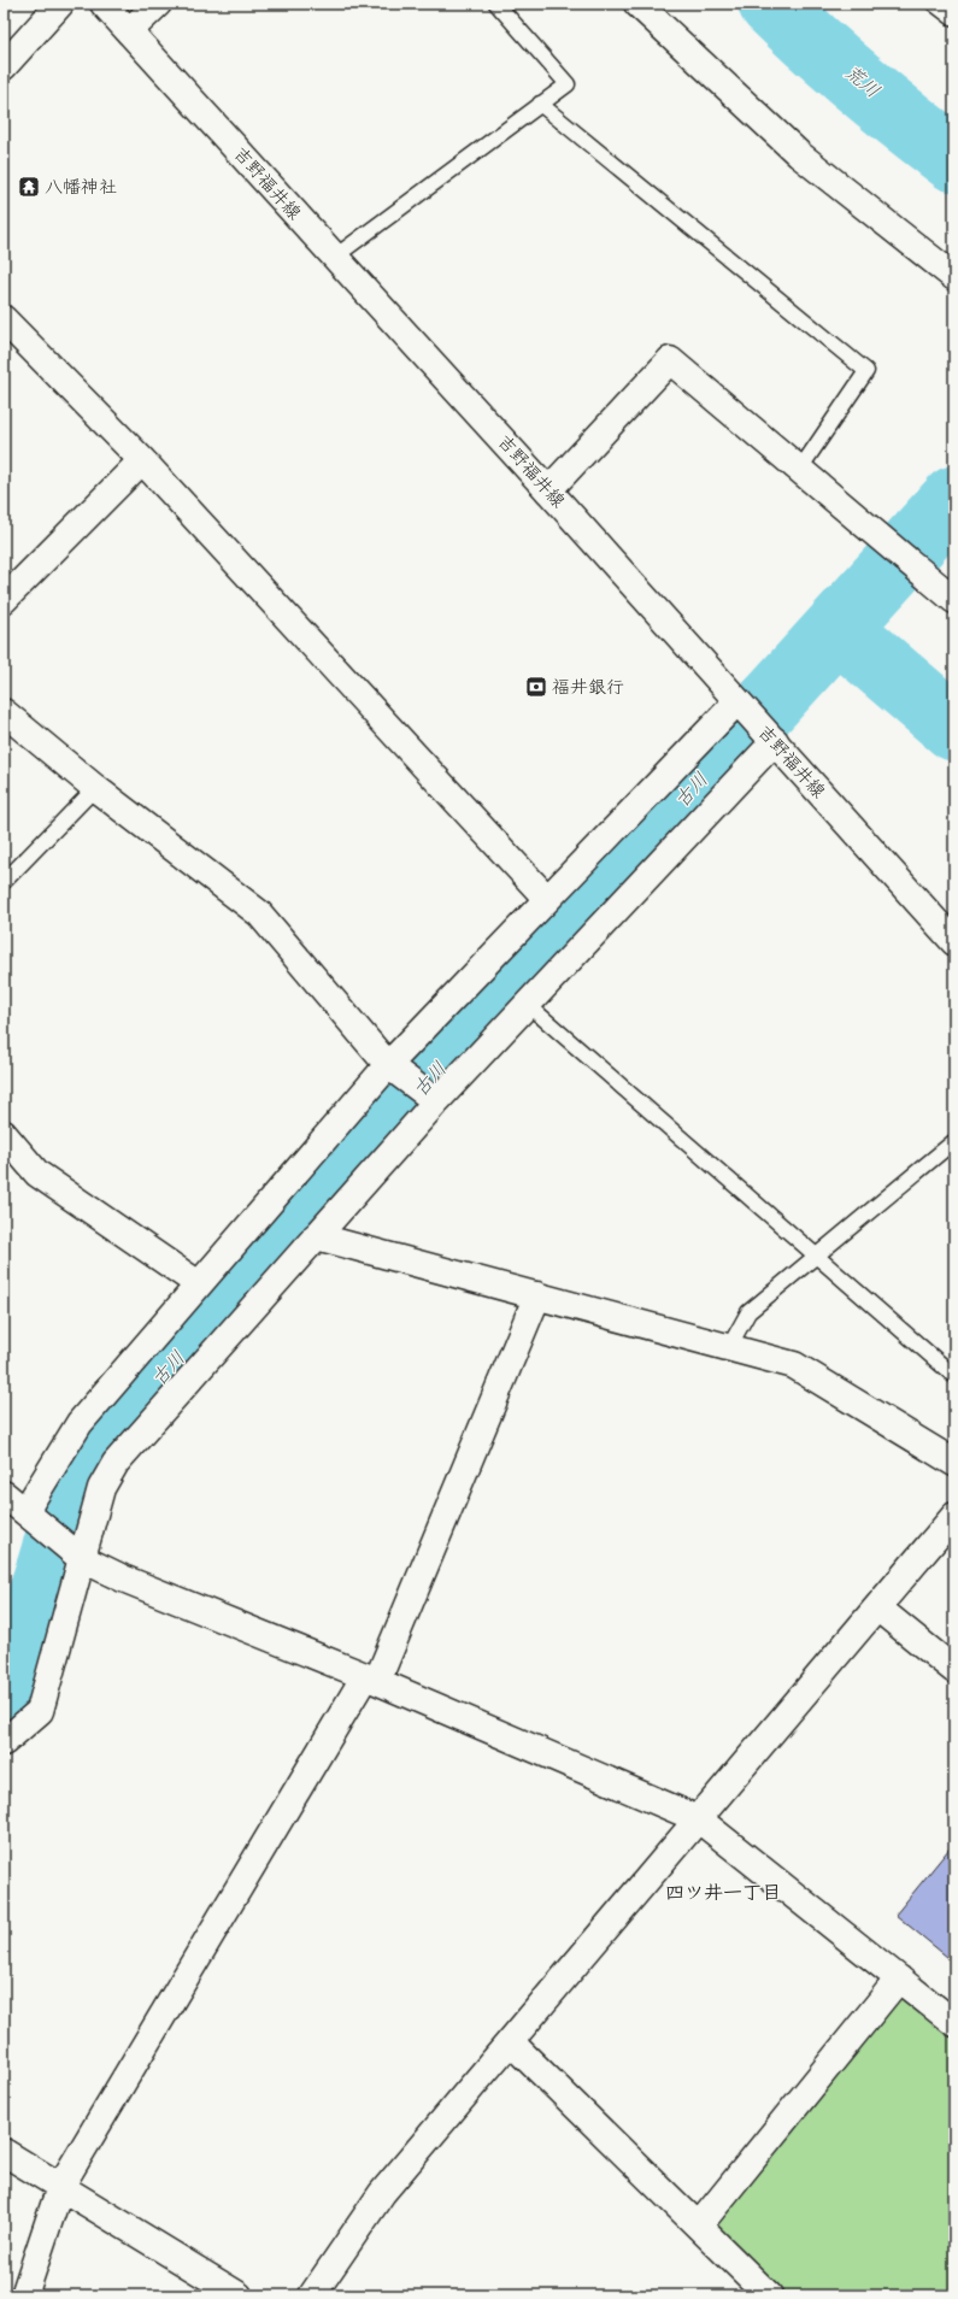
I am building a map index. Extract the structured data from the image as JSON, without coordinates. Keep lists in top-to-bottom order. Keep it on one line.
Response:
{"streets":{"street":["吉野福井線"]},"districts":["四ツ井一丁目"],"water":["荒川","古川"],"places":{"temple":["八幡神社"],"bank":["福井銀行"]}}
